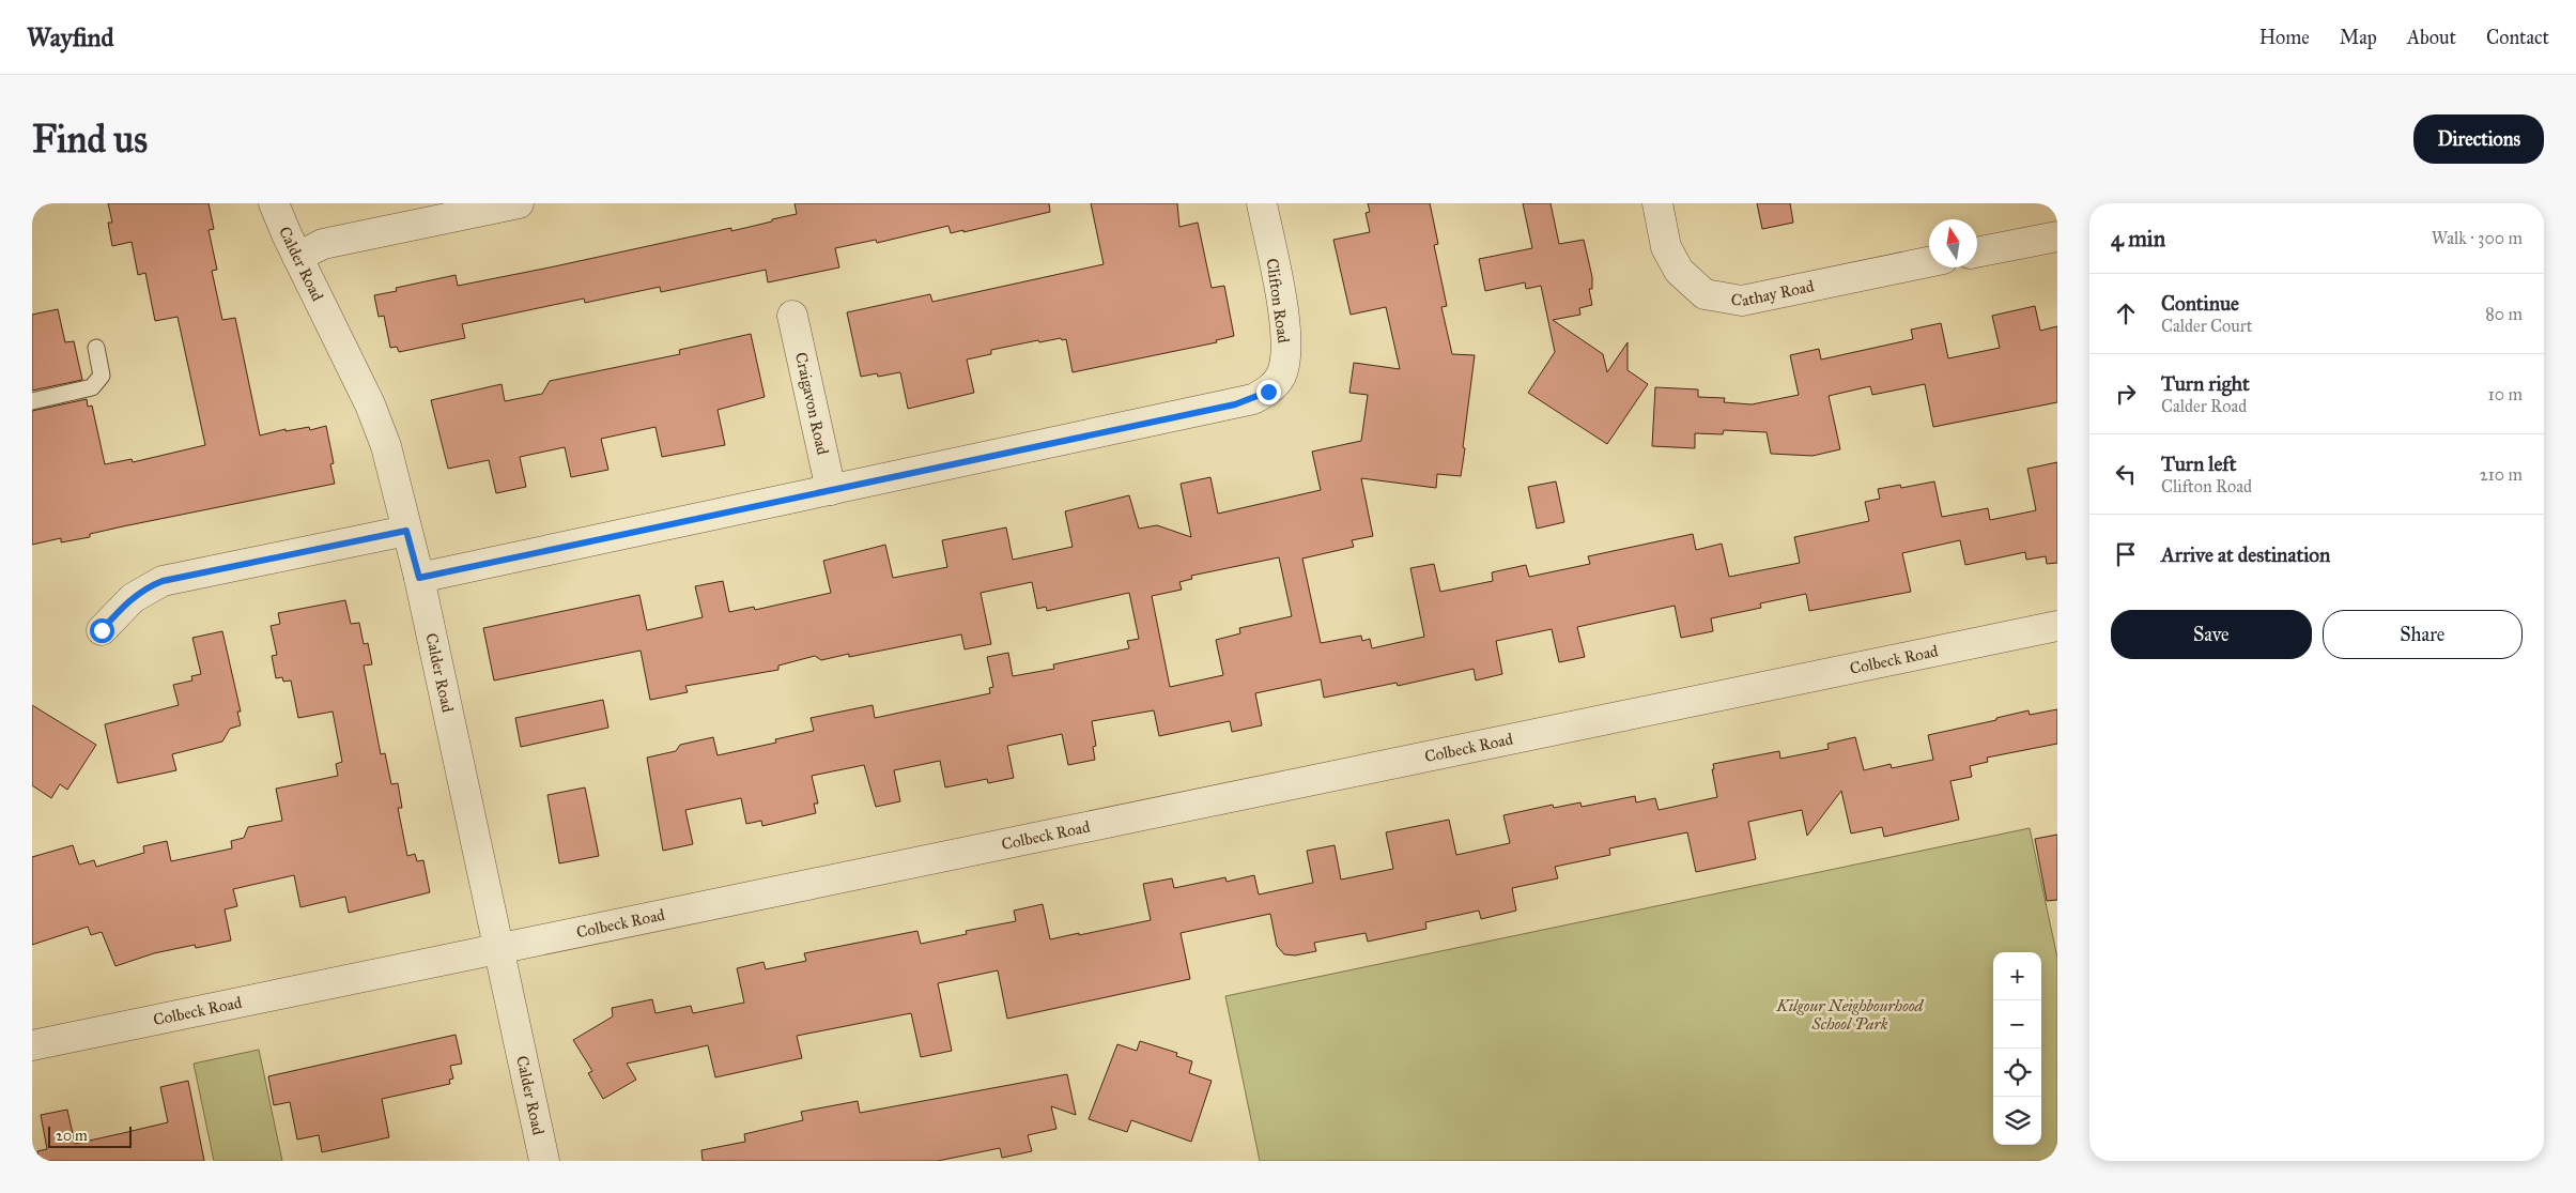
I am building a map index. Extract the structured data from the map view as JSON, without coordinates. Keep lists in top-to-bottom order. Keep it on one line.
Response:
{"streets":{"street":["Calder Road","Cathay Road","Clifton Road","Craigavon Road","Colbeck Road"]},"crossings":[["Calder Road","Clifton Road"],["Calder Road","Colbeck Road"],["Clifton Road","Craigavon Road"]],"parks":["Kilgour Neighbourhood School Park"],"scale_bar":"20 m","north":"top","page":{"header":"Wayfind","nav":["Home","Map","About","Contact"],"buttons":["Directions",["Save","Share"]],"title":"Find us","heading":["4 min","Walk · 300 m"],"list":[["Continue","Calder Court","80 m"],["Turn right","Calder Road","10 m"],["Turn left","Clifton Road","210 m"],"Arrive at destination"],"map_buttons":["+","−"],"scale":"20 m"}}
